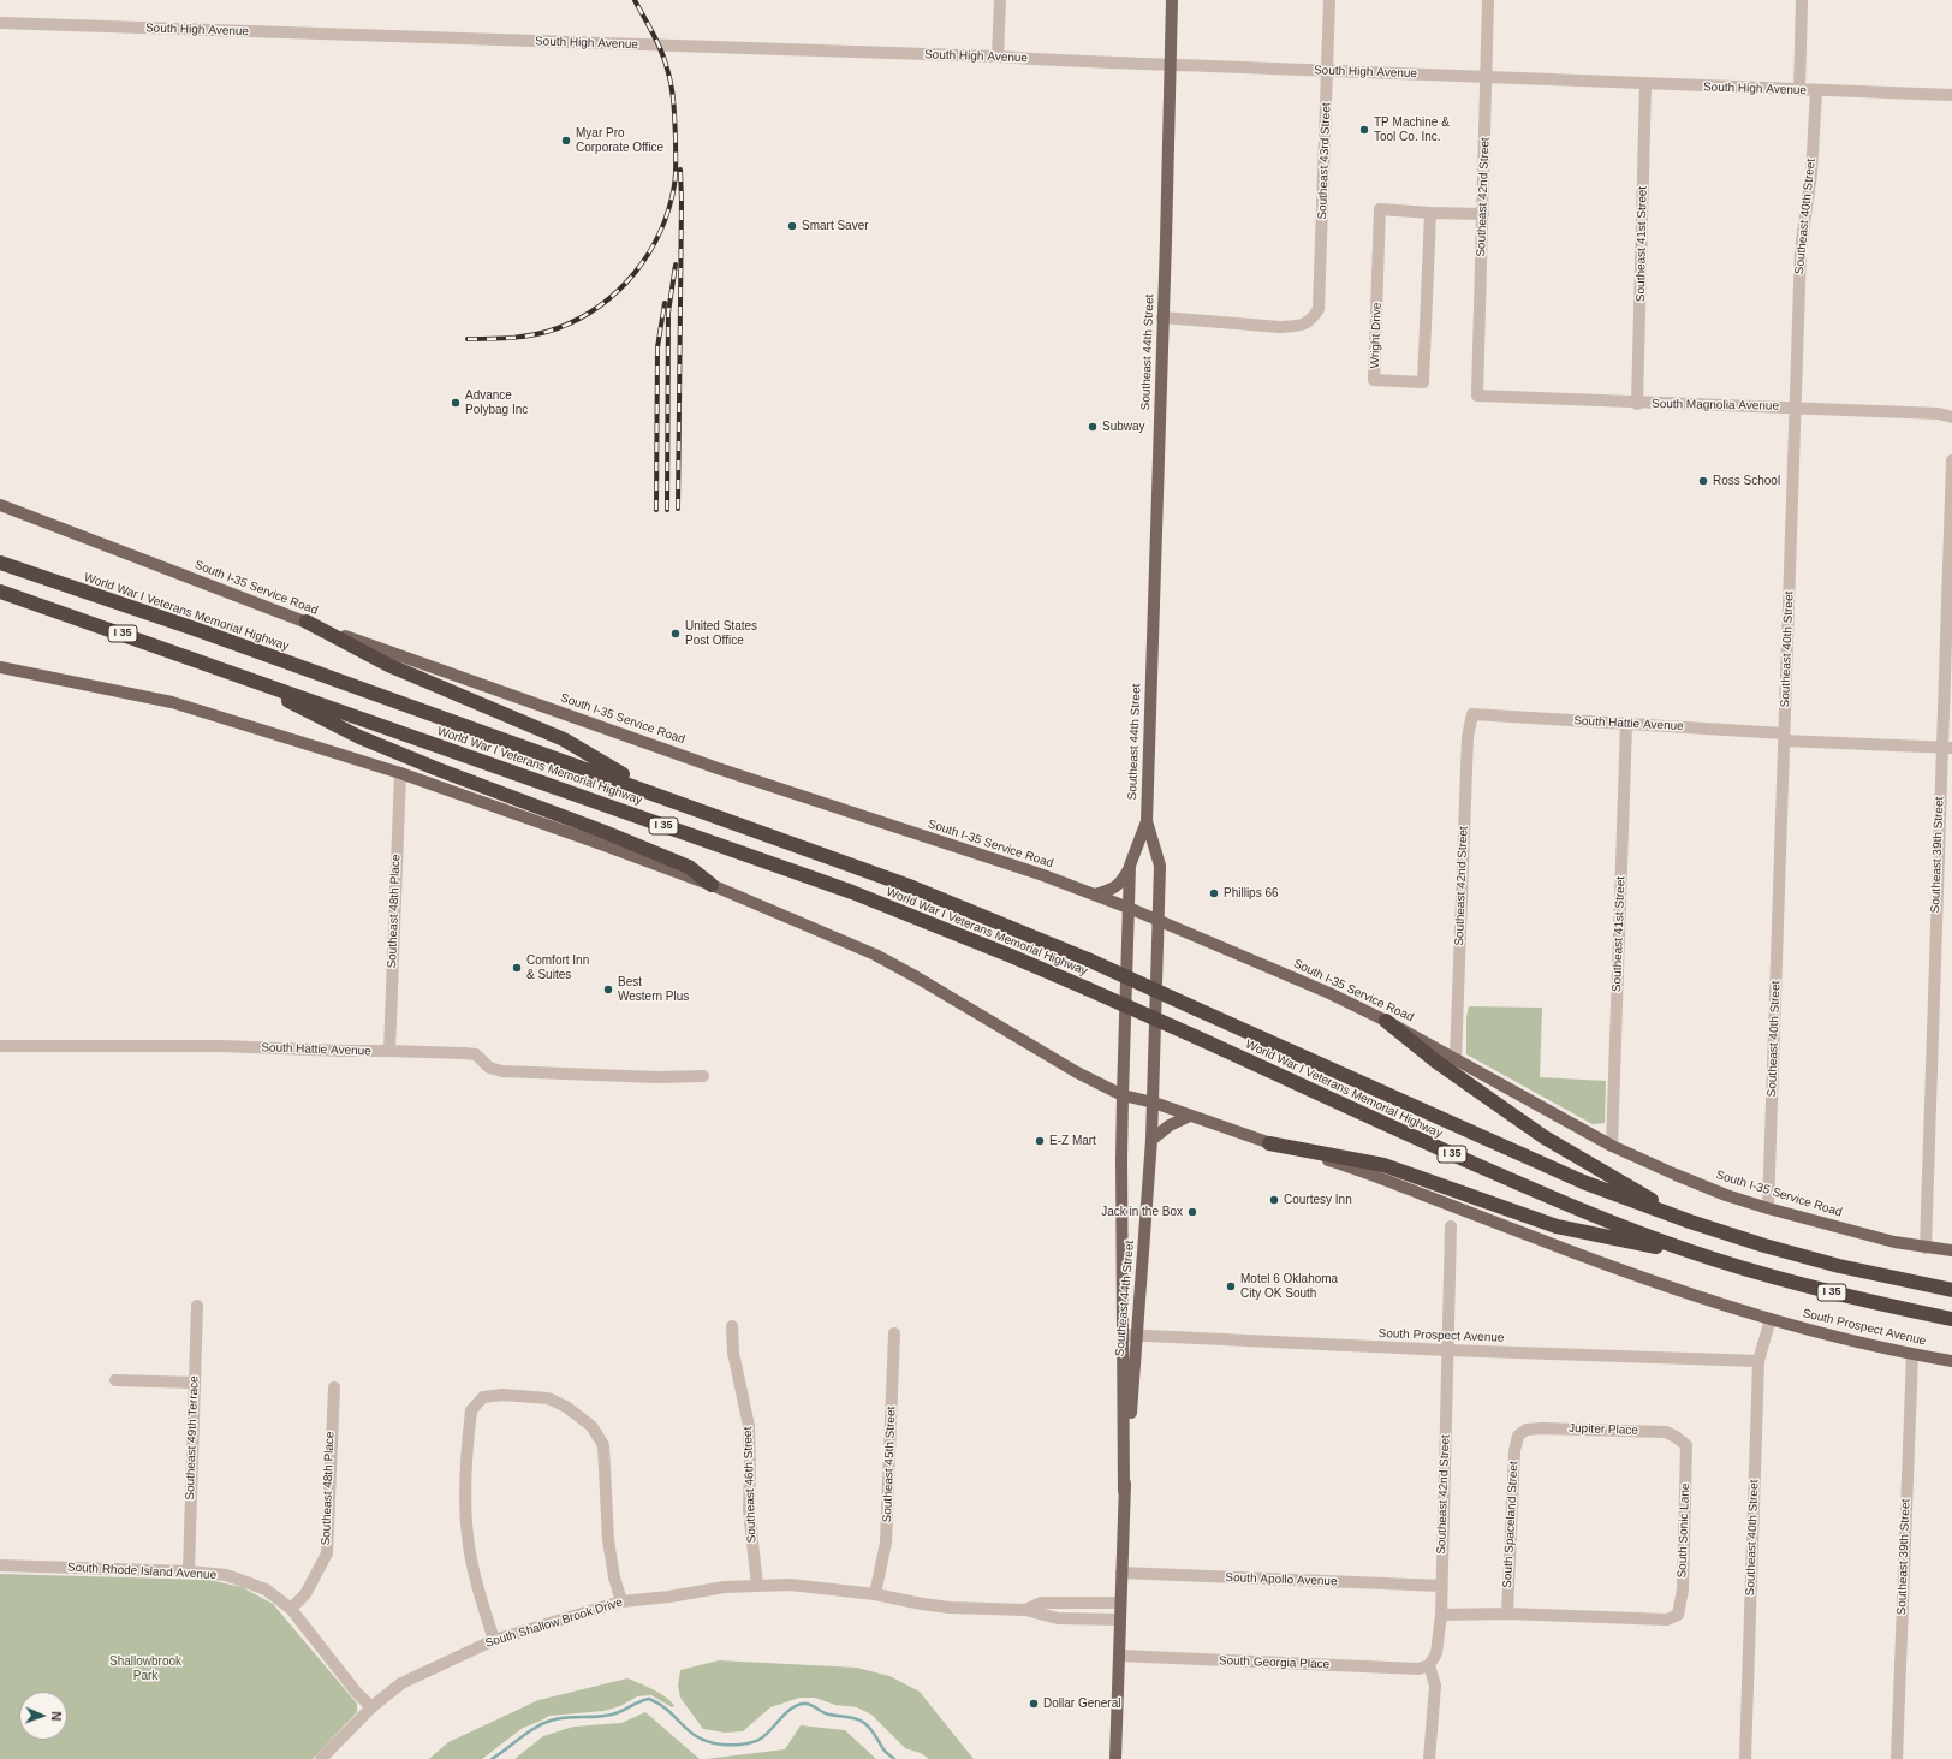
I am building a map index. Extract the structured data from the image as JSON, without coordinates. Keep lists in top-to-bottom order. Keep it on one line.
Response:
{"streets":{"highway":["World War I Veterans Memorial Highway","I 35"],"main road":["Southeast 44th Street","South I-35 Service Road","South Prospect Avenue"],"street":["South High Avenue","Southeast 43rd Street","Southeast 42nd Street","Southeast 40th Street","Southeast 41st Street","Wright Drive","South Magnolia Avenue","South Hattie Avenue","Southeast 39th Street","Southeast 48th Place","Jupiter Place","Southeast 49th Terrace","Southeast 45th Street","Southeast 46th Street","South Spaceland Street","South Sonic Lane","South Rhode Island Avenue","South Apollo Avenue","South Shallow Brook Drive","South Georgia Place"]},"crossings":[["South High Avenue","Southeast 43rd Street"],["South High Avenue","Southeast 42nd Street"],["South High Avenue","Southeast 40th Street"],["South High Avenue","Southeast 41st Street"],["South High Avenue","Southeast 44th Street"],["Southeast 43rd Street","Southeast 44th Street"],["Southeast 42nd Street","Wright Drive"],["Southeast 42nd Street","South Magnolia Avenue"],["Southeast 42nd Street","South I-35 Service Road"],["Southeast 42nd Street","South Hattie Avenue"],["Southeast 42nd Street","South Prospect Avenue"],["Southeast 42nd Street","South Apollo Avenue"],["Southeast 42nd Street","South Georgia Place"],["Southeast 40th Street","South Magnolia Avenue"],["Southeast 40th Street","South I-35 Service Road"],["Southeast 40th Street","South Hattie Avenue"],["Southeast 40th Street","South Prospect Avenue"],["Southeast 41st Street","South Magnolia Avenue"],["Southeast 41st Street","South I-35 Service Road"],["Southeast 41st Street","South Hattie Avenue"],["Southeast 44th Street","South I-35 Service Road"],["Southeast 44th Street","South Prospect Avenue"],["Southeast 44th Street","South Apollo Avenue"],["Southeast 44th Street","South Shallow Brook Drive"],["Southeast 44th Street","South Georgia Place"],["South I-35 Service Road","Southeast 39th Street"],["South Hattie Avenue","Southeast 39th Street"],["South Hattie Avenue","Southeast 48th Place"],["Southeast 39th Street","South Prospect Avenue"],["Southeast 48th Place","South Rhode Island Avenue"],["Jupiter Place","South Spaceland Street"],["Jupiter Place","South Sonic Lane"],["Southeast 49th Terrace","South Rhode Island Avenue"],["Southeast 45th Street","South Shallow Brook Drive"],["Southeast 46th Street","South Shallow Brook Drive"],["South Spaceland Street","South Sonic Lane"],["South Rhode Island Avenue","South Shallow Brook Drive"]],"parks":["Shallowbrook Park"],"places":["TP Machine & Tool Co. Inc.","Myar Pro Corporate Office","Smart Saver","Advance Polybag Inc","Subway","Ross School","United States Post Office","Phillips 66","Comfort Inn & Suites","Best Western Plus","E-Z Mart","Courtesy Inn","Jack in the Box","Motel 6 Oklahoma City OK South","Dollar General"],"north":"right"}
